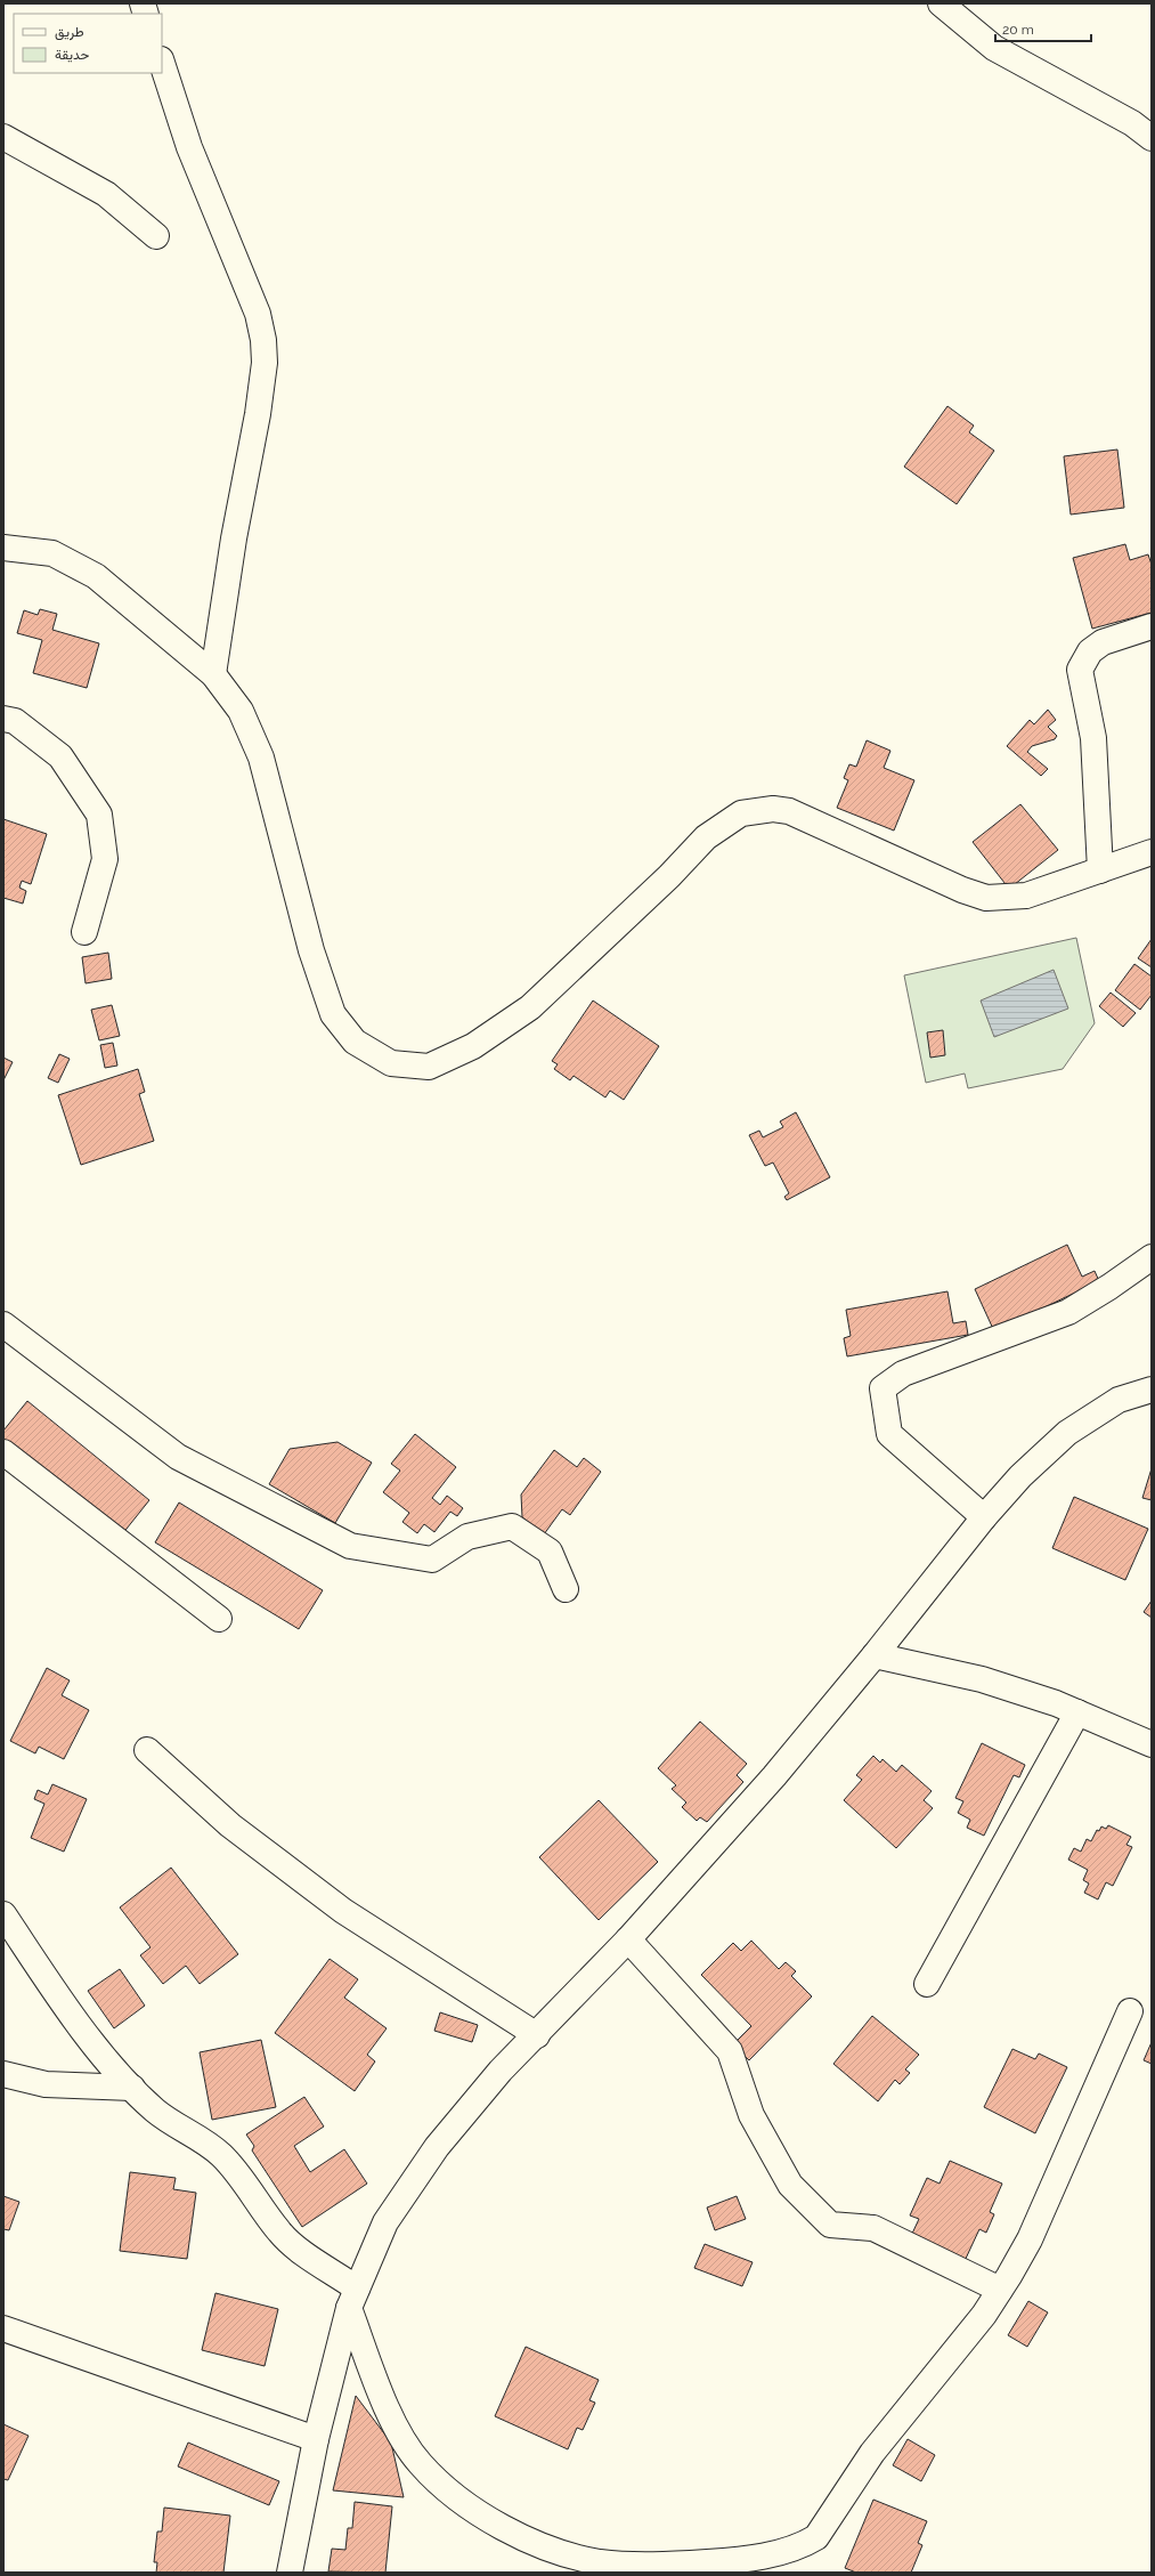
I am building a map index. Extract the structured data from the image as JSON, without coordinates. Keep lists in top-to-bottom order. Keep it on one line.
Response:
{"legend":["طريق","حديقة"],"scale_bar":"20 m"}
